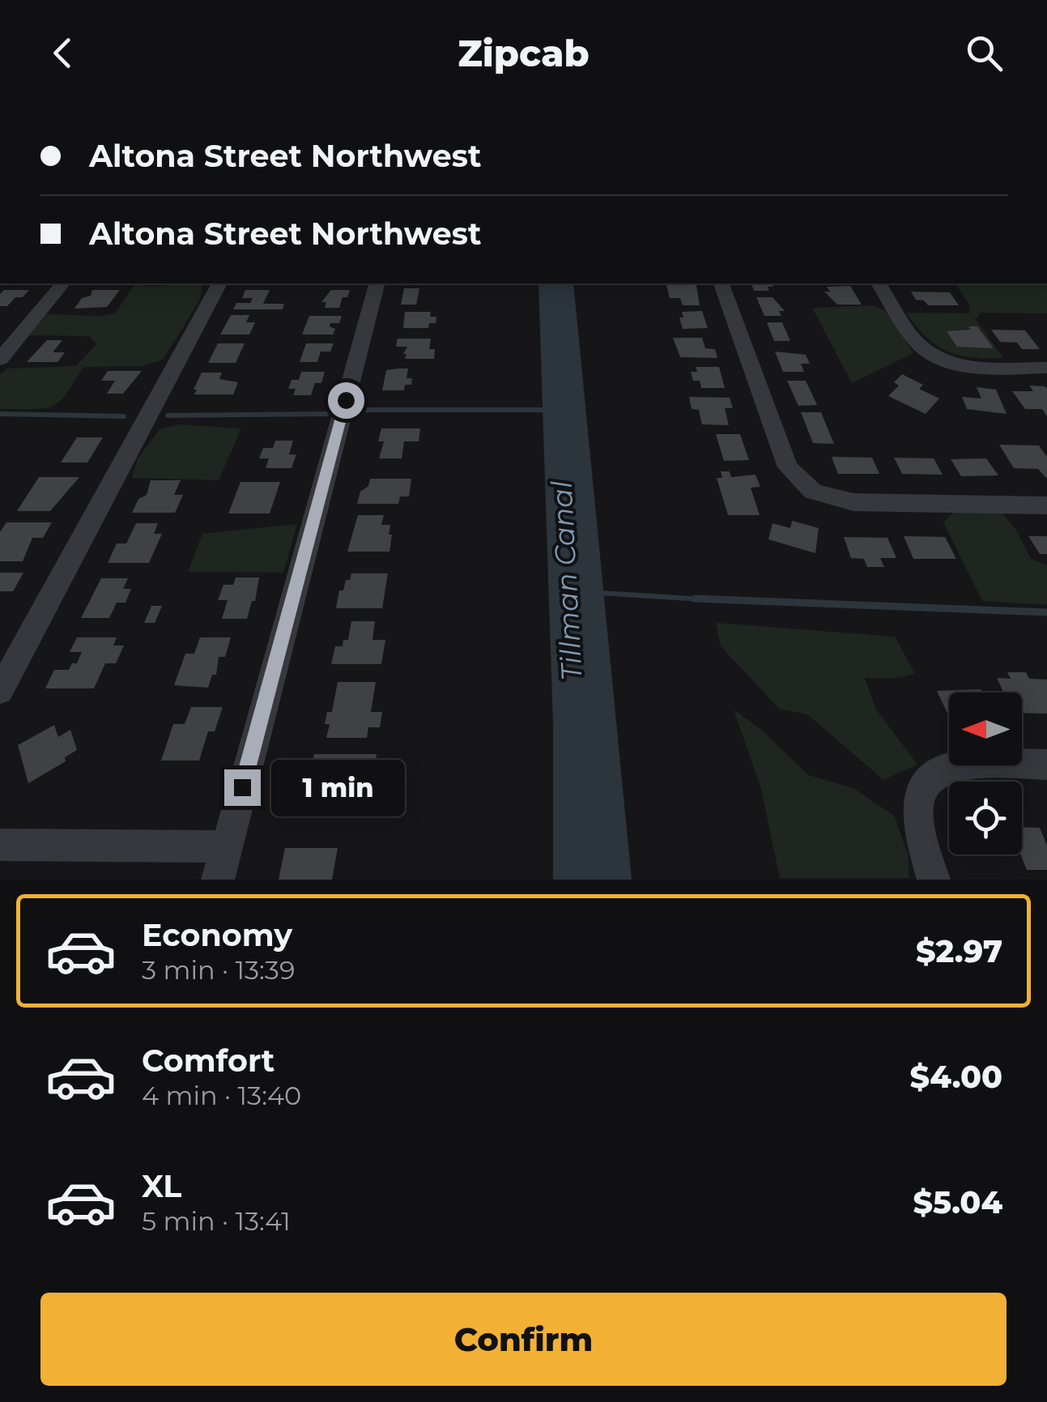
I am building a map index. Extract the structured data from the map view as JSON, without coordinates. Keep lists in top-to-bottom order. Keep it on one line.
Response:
{"water":["Tillman Canal"],"north":"left","page":{"header":"Zipcab","banner":["Altona Street Northwest","Altona Street Northwest"],"bubble":"1 min","list":[{"name":"Economy","note":"3 min · 13:39","value":"$2.97"},{"name":"Comfort","note":"4 min · 13:40","value":"$4.00"},{"name":"XL","note":"5 min · 13:41","value":"$5.04"}],"buttons":"Confirm"}}
